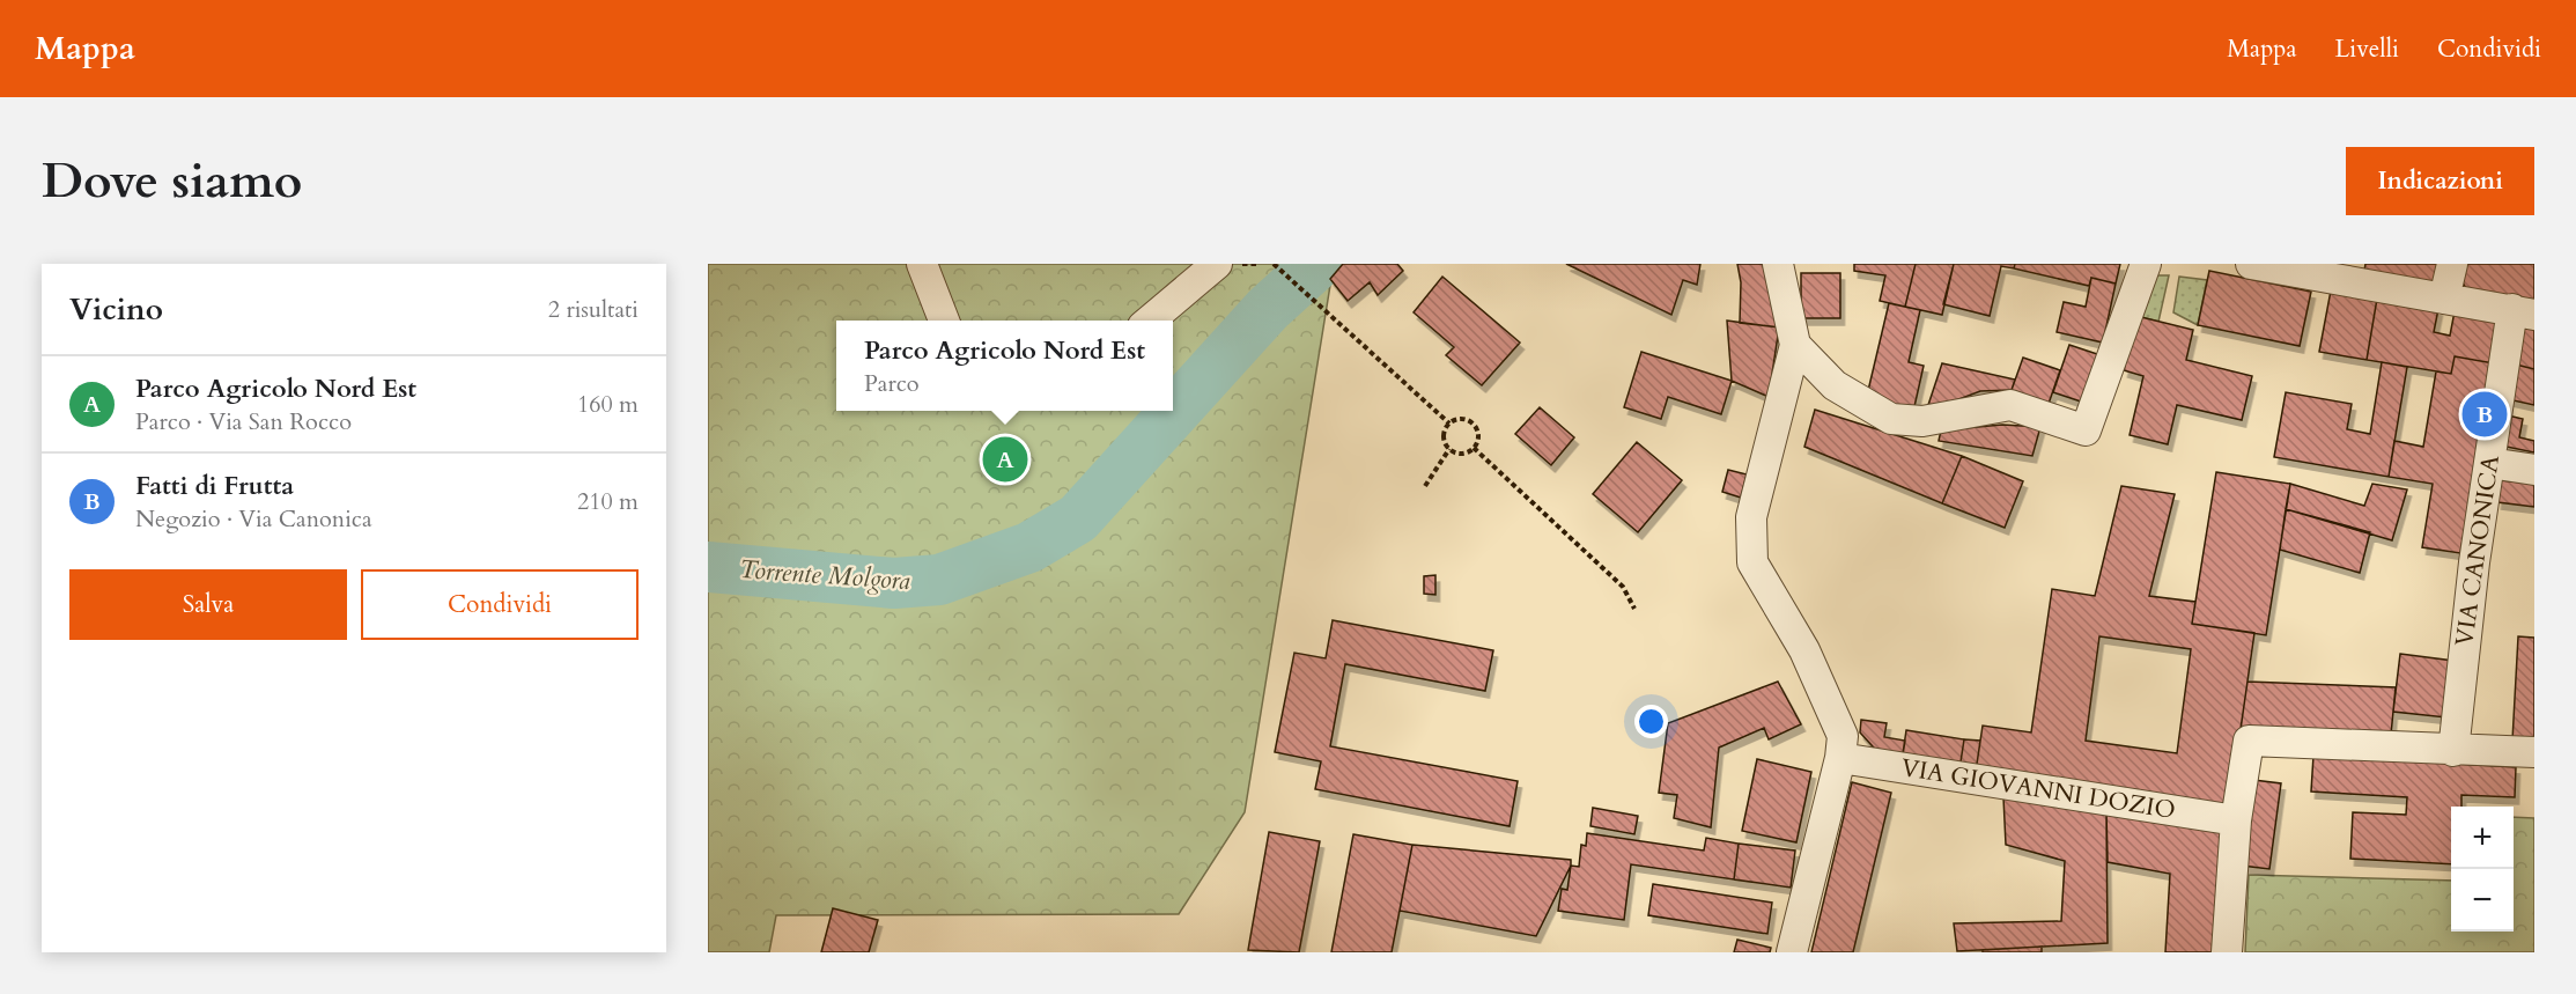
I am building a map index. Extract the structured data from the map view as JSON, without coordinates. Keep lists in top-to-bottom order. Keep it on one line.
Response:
{"streets":{"street":["VIA CANONICA","VIA GIOVANNI DOZIO"]},"water":["Torrente Molgora"],"page":{"header":"Mappa","nav":["Mappa","Livelli","Condividi"],"buttons":["Indicazioni",["Salva","Condividi"]],"title":"Dove siamo","heading":["Vicino","2 risultati"],"popup":["Parco Agricolo Nord Est","Parco"],"list":[{"mark":"A","name":"Parco Agricolo Nord Est","note":"Parco · Via San Rocco","value":"160 m"},{"mark":"B","name":"Fatti di Frutta","note":"Negozio · Via Canonica","value":"210 m"}],"pins":["B","A"],"map_buttons":["+","−"]}}
